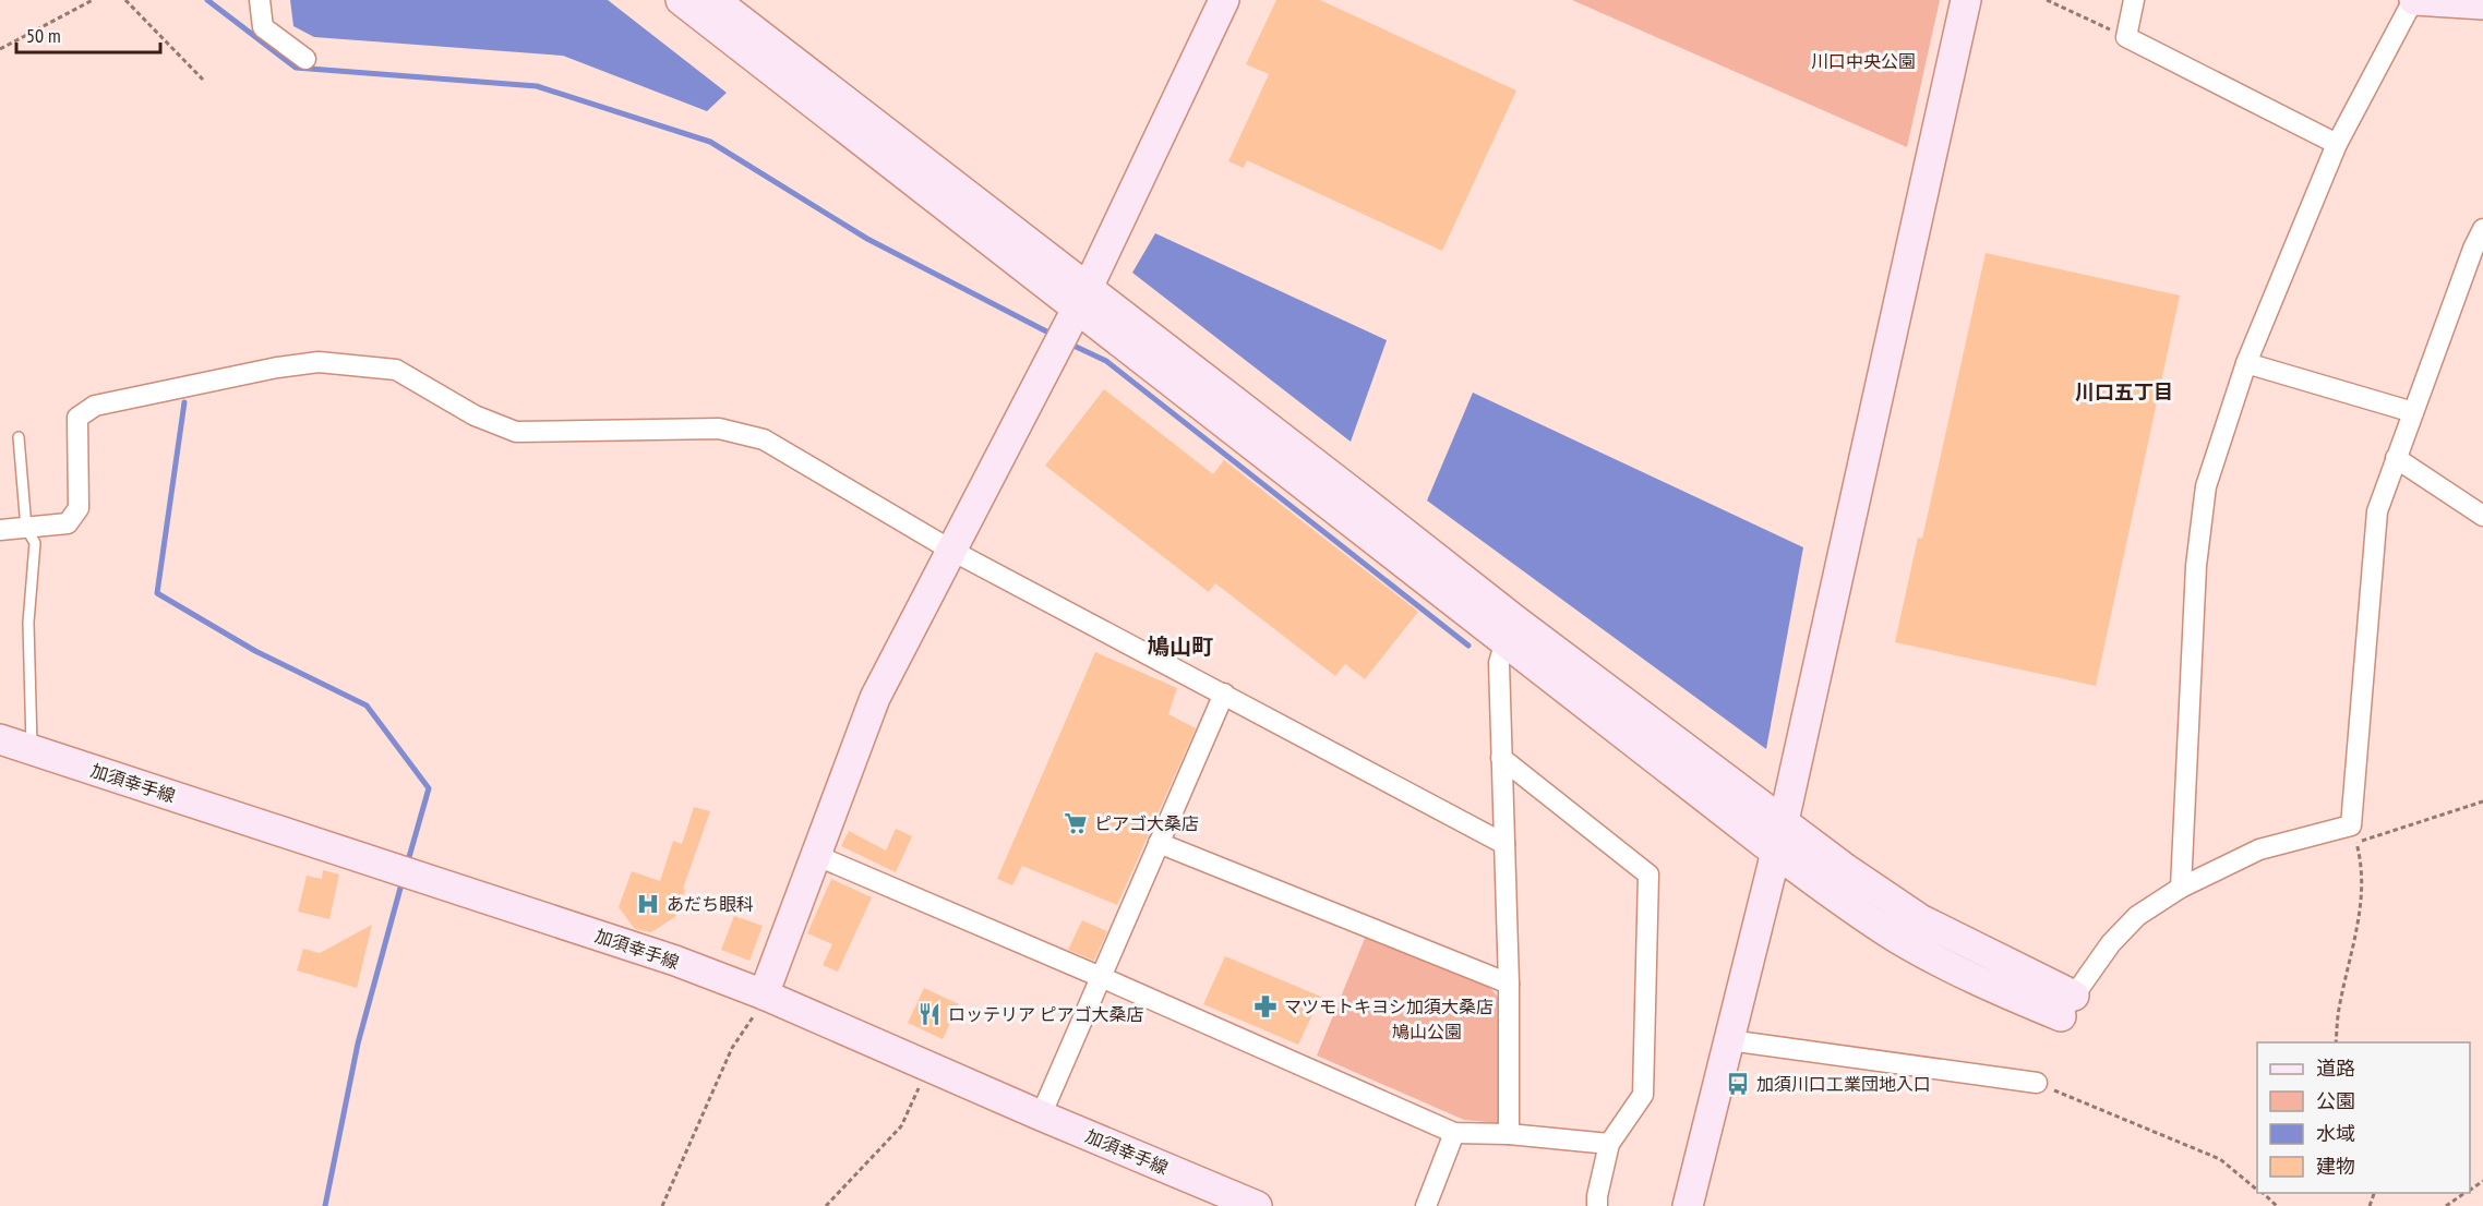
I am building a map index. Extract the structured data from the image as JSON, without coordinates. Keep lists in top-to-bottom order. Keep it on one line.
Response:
{"streets":{"street":["加須幸手線"]},"districts":["川口五丁目","鳩山町"],"parks":["川口中央公園","鳩山公園"],"places":{"supermarket":["ピアゴ大桑店"],"hospital":["あだち眼科"],"pharmacy":["マツモトキヨシ加須大桑店"],"restaurant":["ロッテリア ピアゴ大桑店"],"bus stop":["加須川口工業団地入口"]},"legend":["道路","公園","水域","建物"],"scale_bar":"50 m"}
